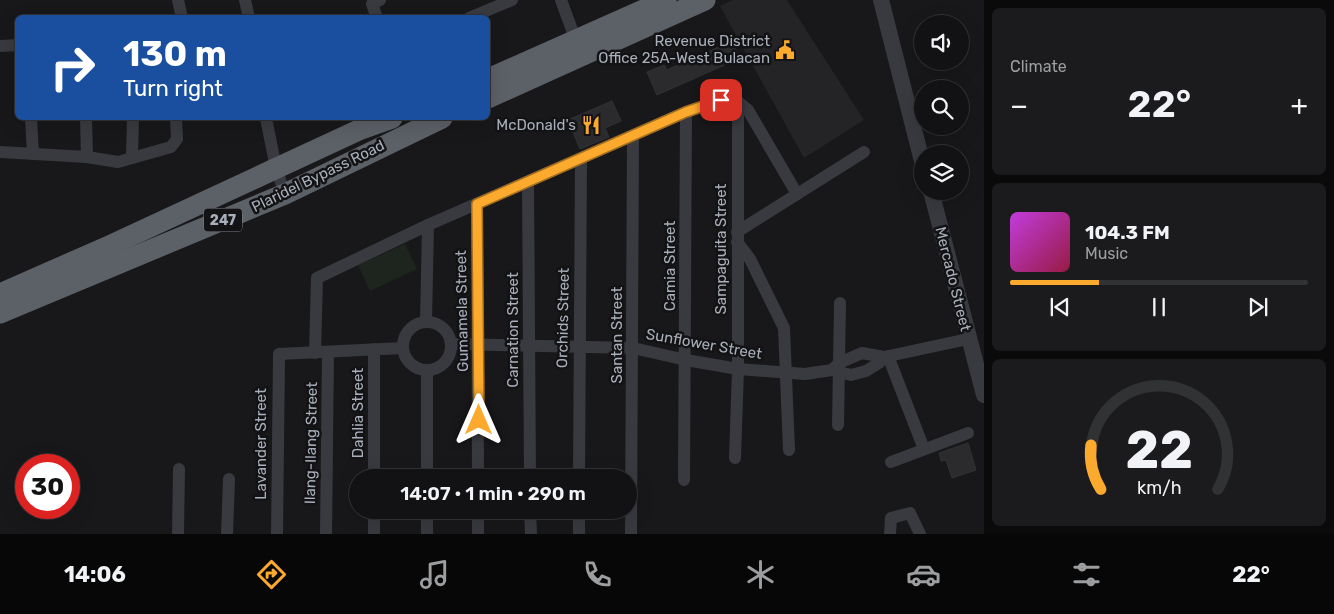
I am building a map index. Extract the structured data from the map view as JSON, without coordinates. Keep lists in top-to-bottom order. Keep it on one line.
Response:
{"streets":{"highway":["Plaridel Bypass Road","247"],"street":["Sampaguita Street","Camia Street","Mercado Street","Gumamela Street","Orchids Street","Carnation Street","Santan Street","Sunflower Street","Dahlia Street","Ilang-Ilang Street","Lavander Street"]},"crossings":[["Sampaguita Street","Sunflower Street"],["Camia Street","Sunflower Street"],["Mercado Street","Sunflower Street"],["Gumamela Street","Sunflower Street"],["Orchids Street","Sunflower Street"],["Carnation Street","Sunflower Street"],["Santan Street","Sunflower Street"]],"places":{"public building":["Revenue District Office 25A-West Bulacan"],"restaurant":["McDonald's"]},"page":{"tile":"Climate","turn":["130 m","Turn right"],"heat":["−","22°","+"],"song":["104.3 FM","Music"],"limit":"30","trip":"14:07 · 1 min · 290 m","tabs":["14:06","22°"],"gauge":["22","km/h"]}}
